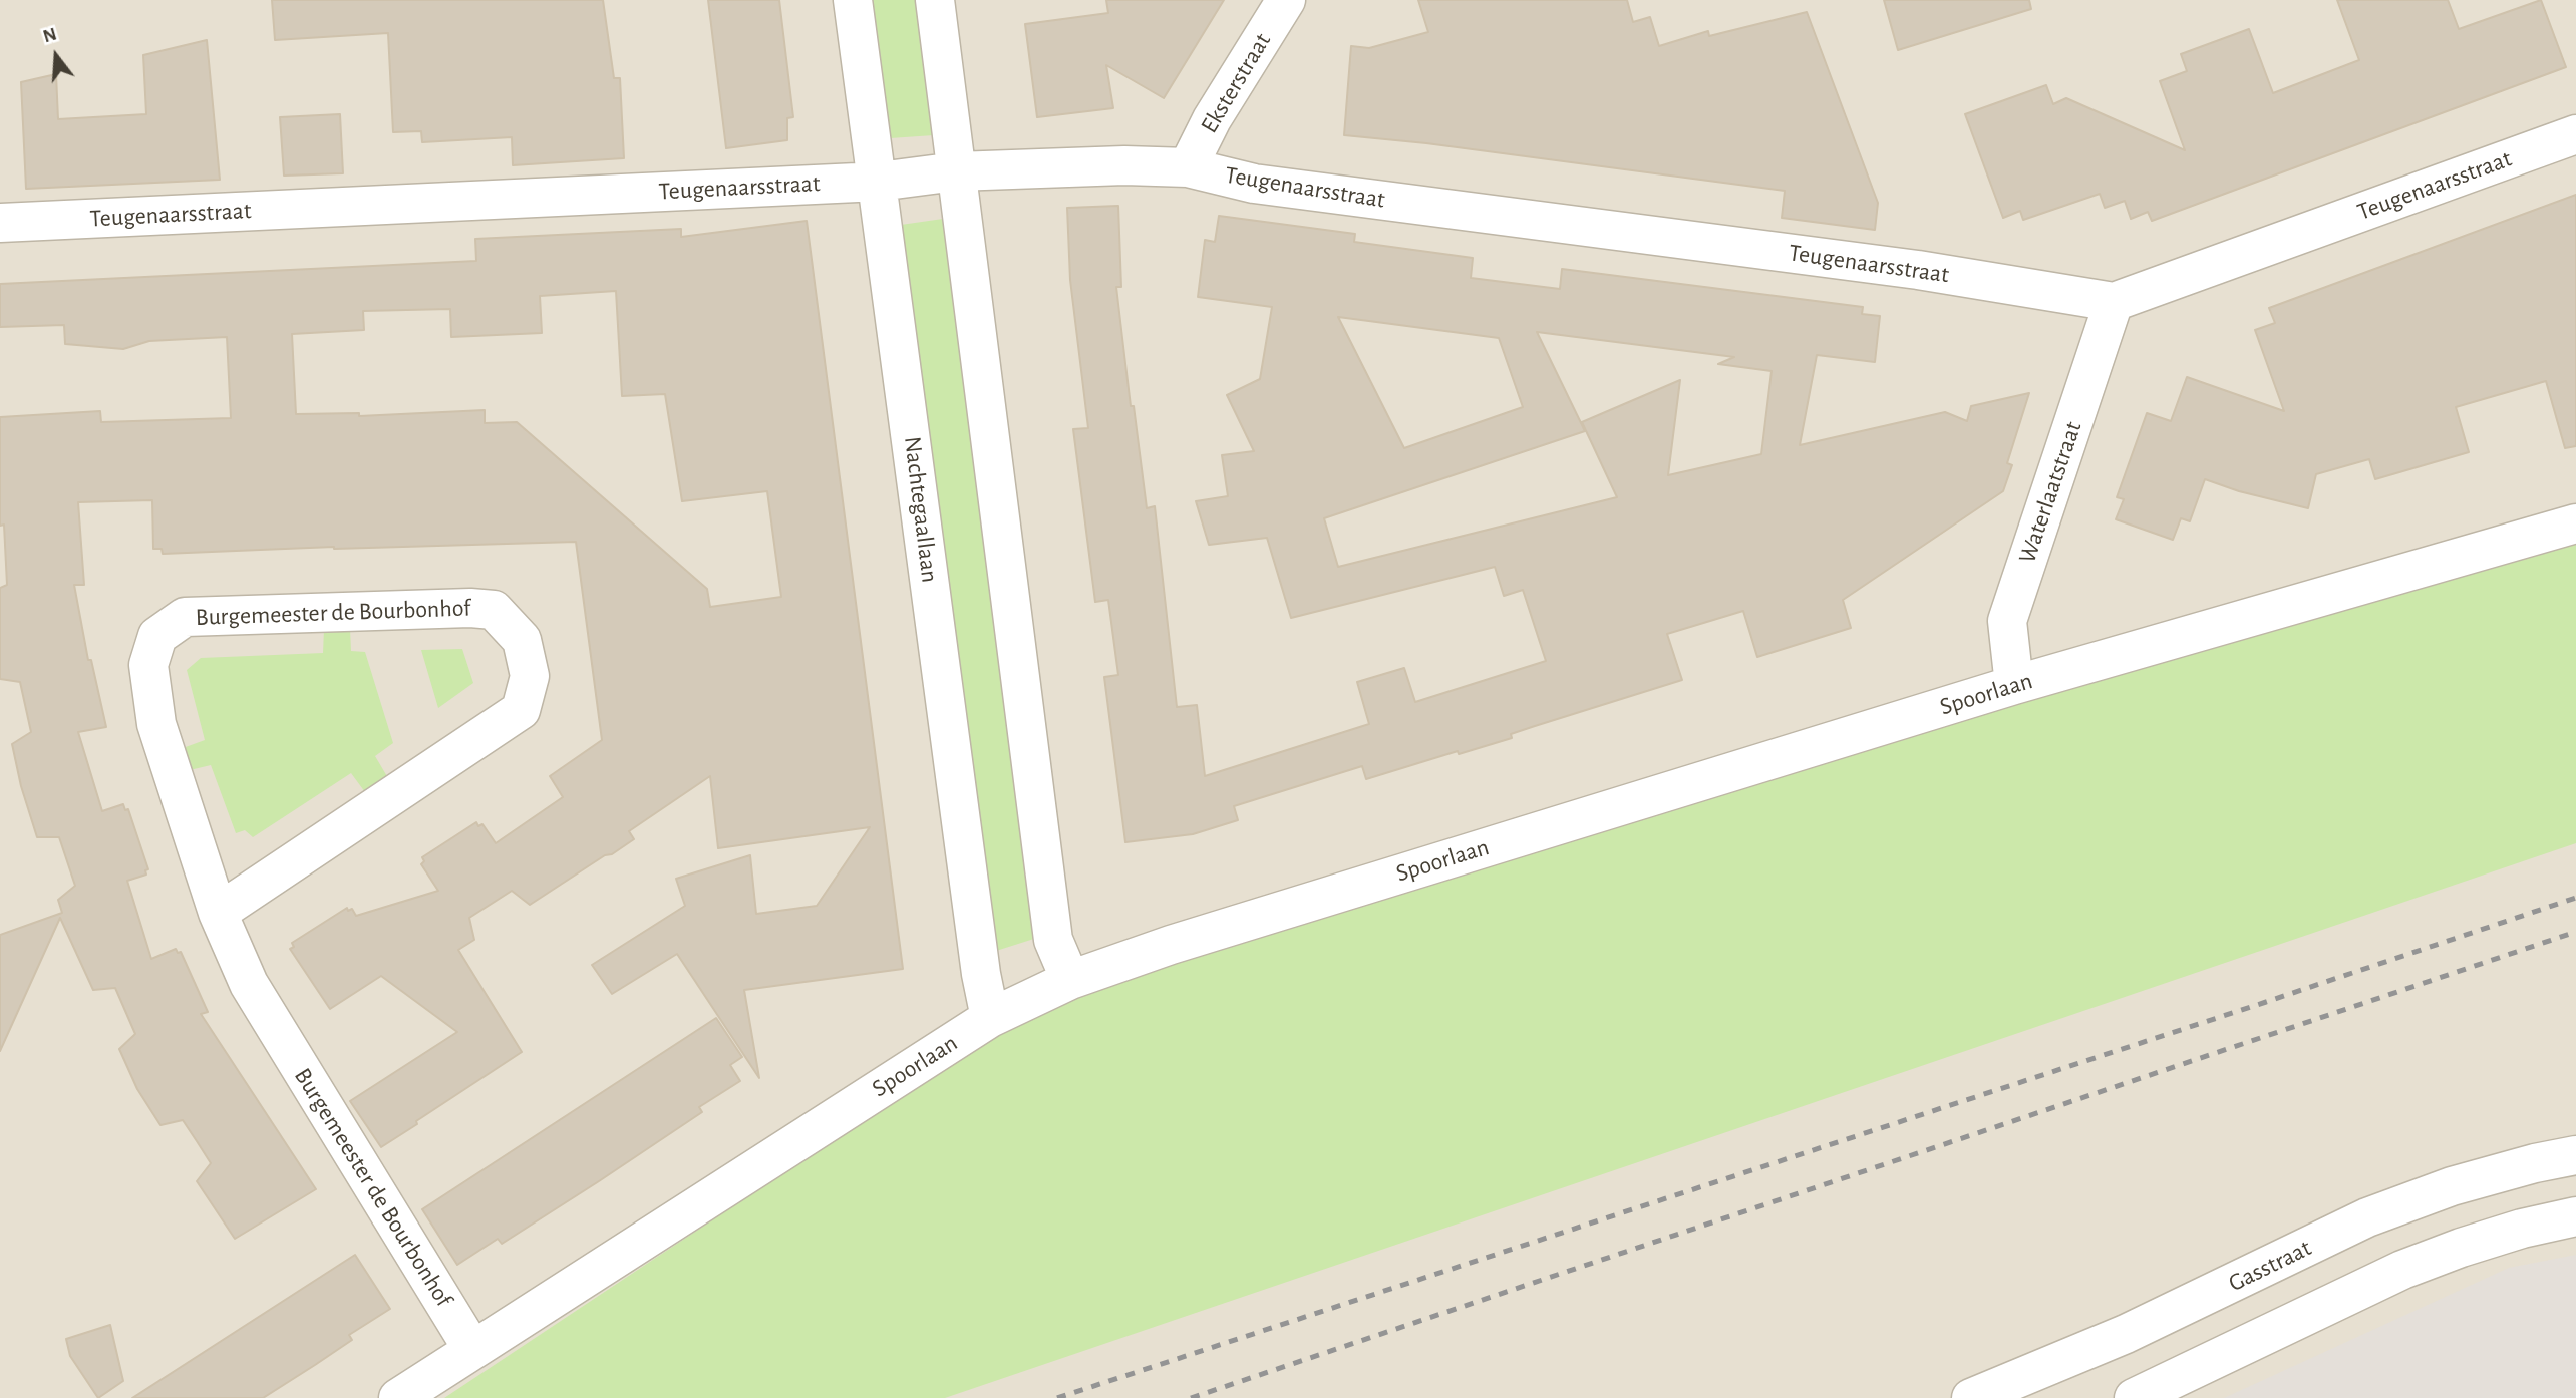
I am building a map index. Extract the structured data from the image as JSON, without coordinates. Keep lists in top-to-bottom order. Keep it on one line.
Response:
{"streets":{"street":["Eksterstraat","Teugenaarsstraat","Waterlaatstraat","Nachtegaallaan","Burgemeester de Bourbonhof","Spoorlaan","Gasstraat"]},"crossings":[["Eksterstraat","Teugenaarsstraat"],["Teugenaarsstraat","Waterlaatstraat"],["Teugenaarsstraat","Nachtegaallaan"],["Waterlaatstraat","Spoorlaan"],["Nachtegaallaan","Spoorlaan"],["Burgemeester de Bourbonhof","Spoorlaan"]],"north":"top"}
